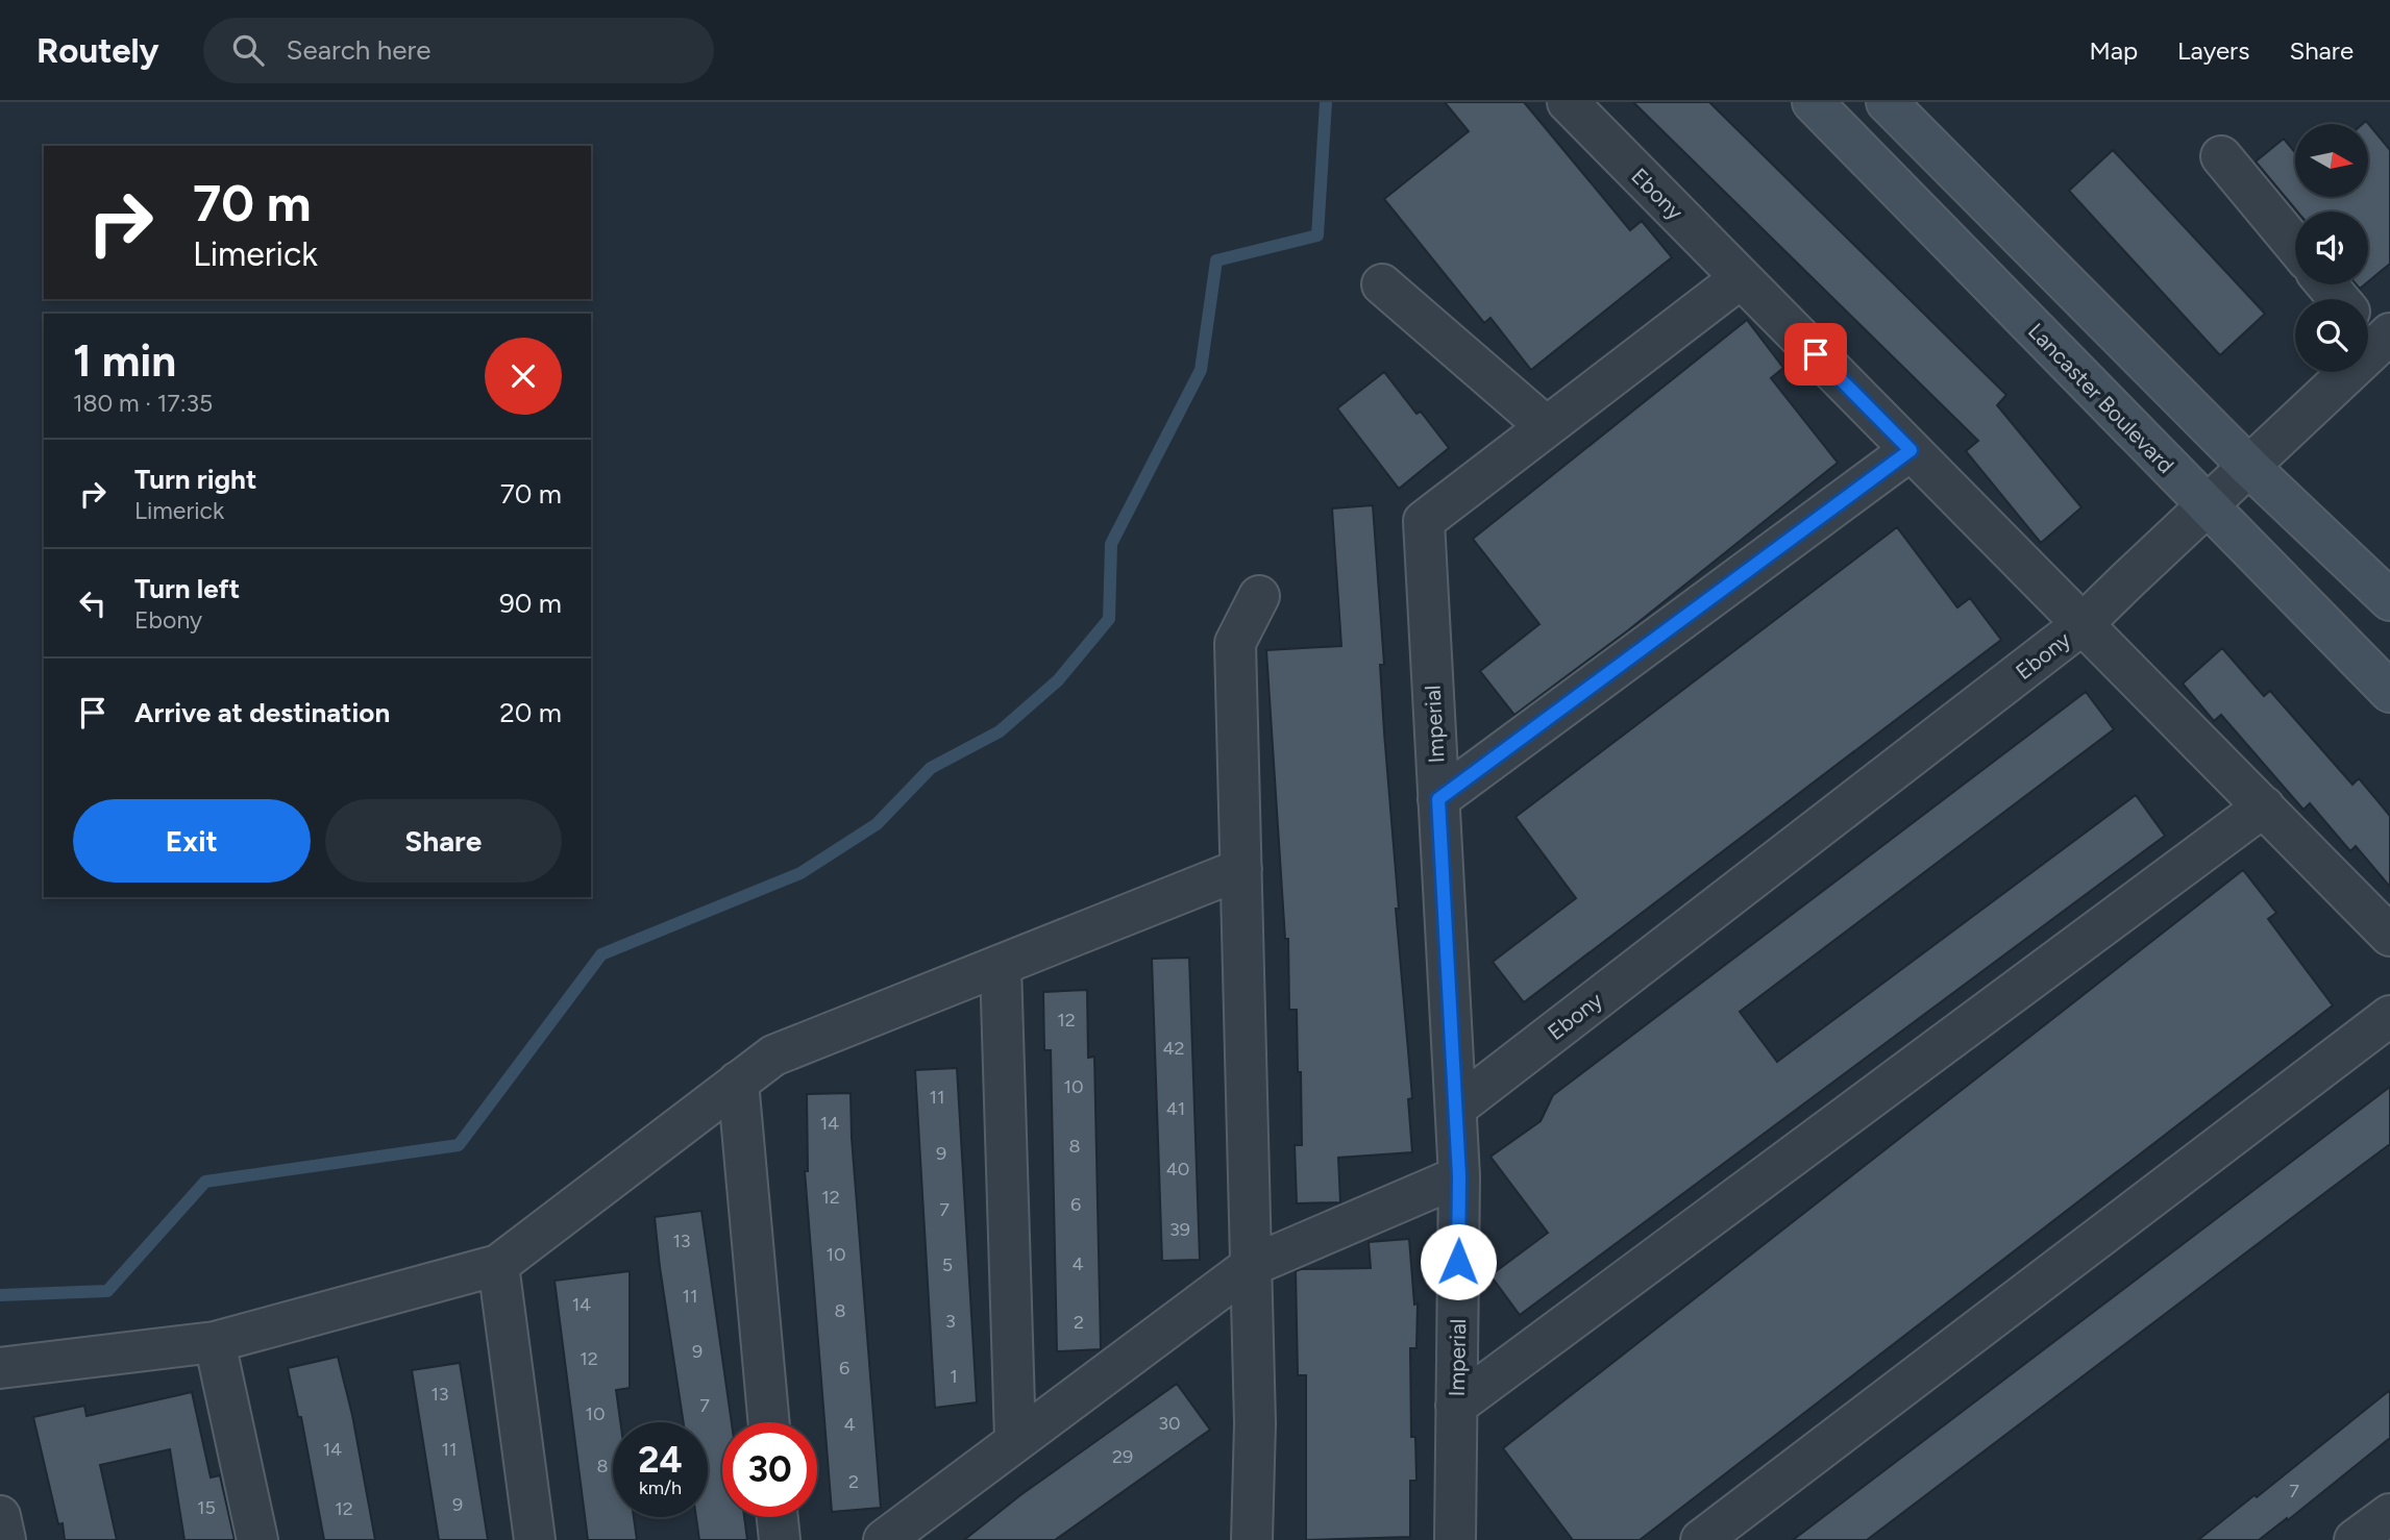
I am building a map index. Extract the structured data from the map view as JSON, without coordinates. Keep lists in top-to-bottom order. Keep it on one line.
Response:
{"streets":{"main road":["Lancaster Boulevard"],"street":["Ebony","Imperial"]},"crossings":[["Ebony","Imperial"]],"house_numbers":["12","42","10","11","41","14","8","9","40","12","6","7","39","13","10","4","5","11","14","8","3","2","9","12","6","1","13","7","10","30","4","14","11","29","8","2","7","9","15","12"],"north":"right","page":{"header":"Routely","search":"Search here","nav":["Map","Layers","Share"],"turn":["70 m","Limerick"],"heading":["1 min","180 m · 17:35"],"list":[{"name":"Turn right","note":"Limerick","value":"70 m"},{"name":"Turn left","note":"Ebony","value":"90 m"},{"name":"Arrive at destination","value":"20 m"}],"buttons":["Exit","Share"],"speed":"24 km/h","limit":"30"}}
